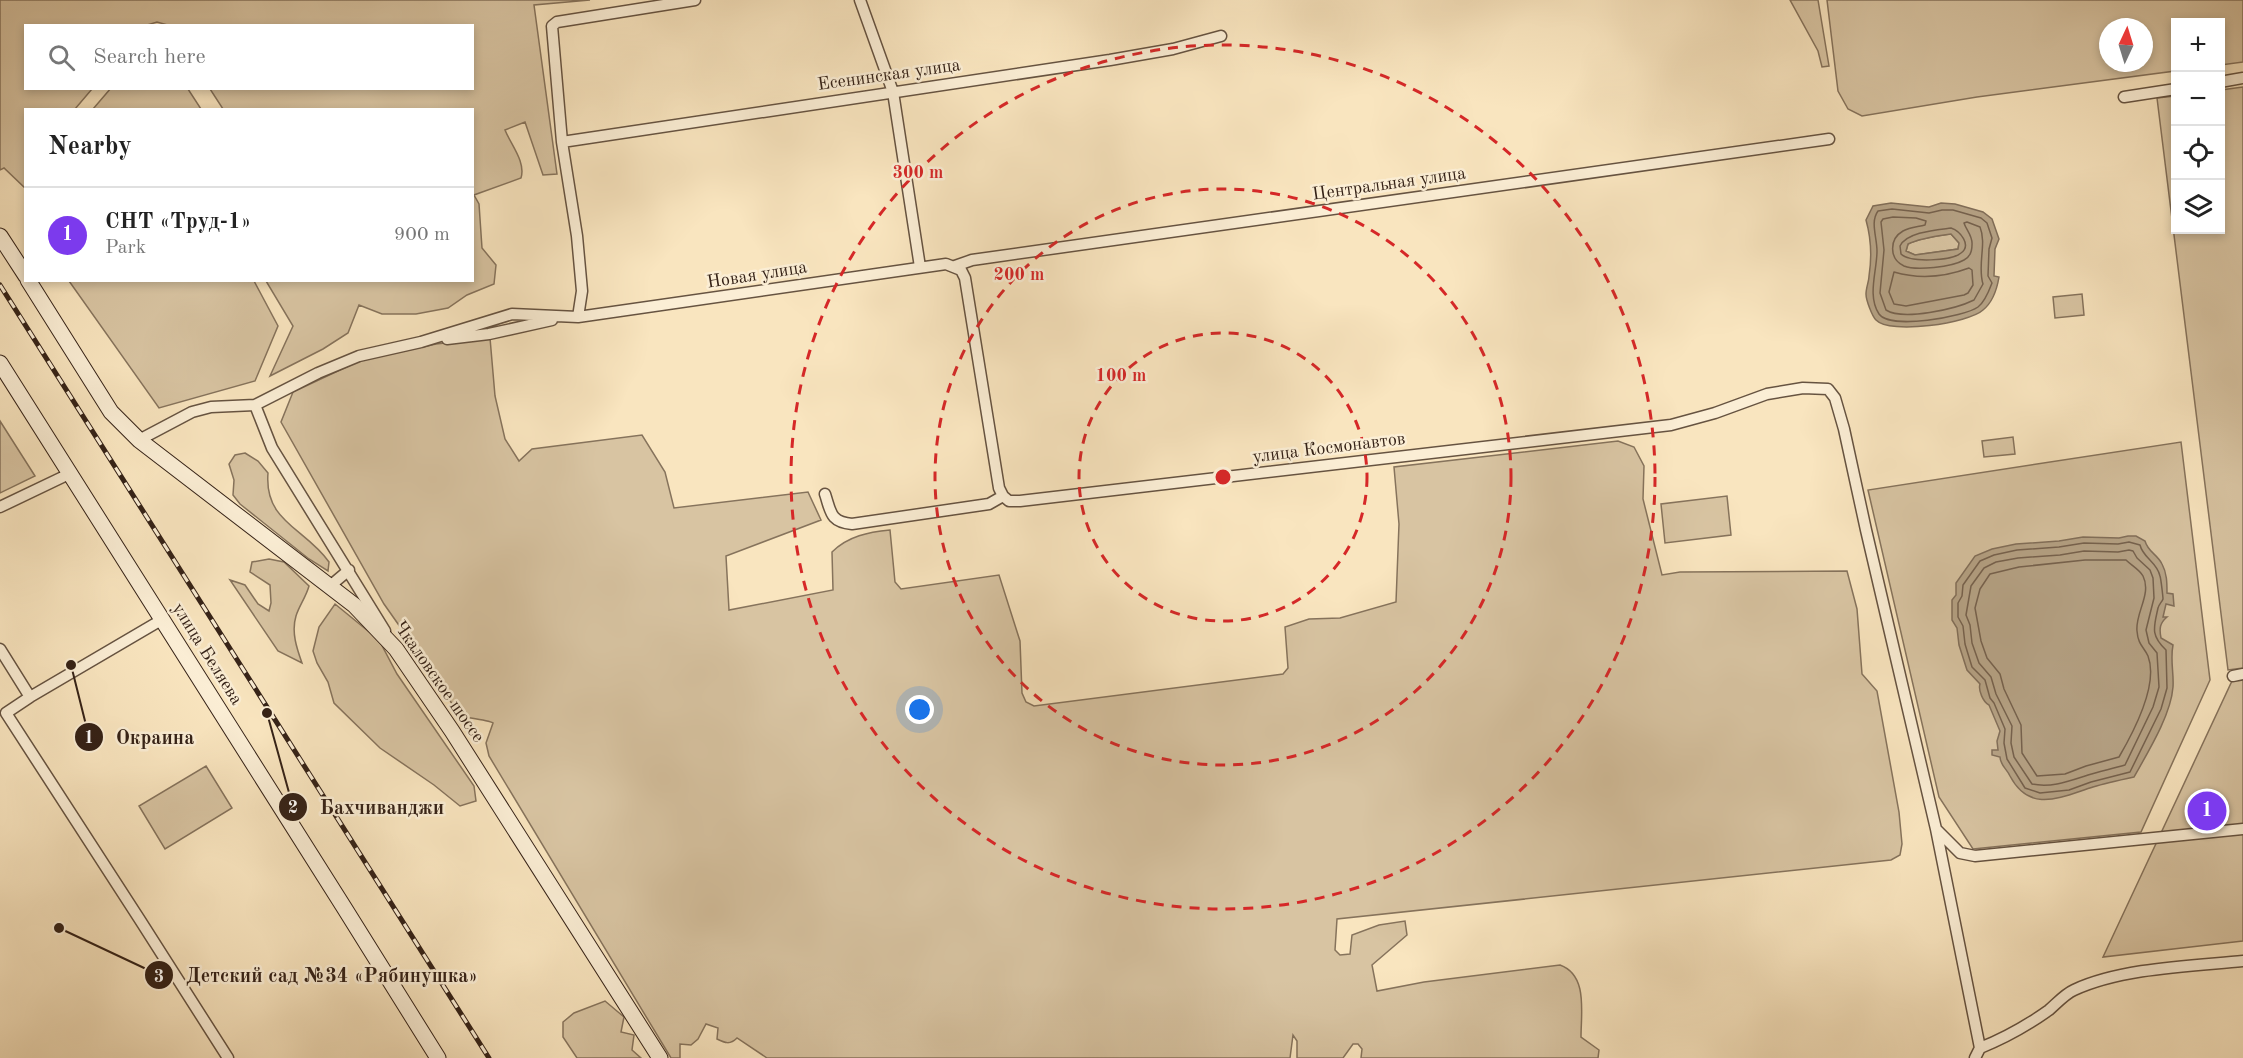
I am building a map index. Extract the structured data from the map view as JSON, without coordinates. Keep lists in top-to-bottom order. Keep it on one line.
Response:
{"streets":{"street":["Есенинская улица","Центральная улица","Новая улица","улица Космонавтов","улица Беляева","Чкаловское шоссе"]},"crossings":[["Центральная улица","Новая улица"]],"places":["Окраина","Бахчиванджи","Детский сад №34 «Рябинушка»"],"north":"top","page":{"map_buttons":["+","−"],"search":"Search here","heading":"Nearby","list":[{"mark":"1","name":"СНТ «Труд-1»","note":"Park","value":"900 m"}],"pins":"1"},"rings":["300 m","200 m","100 m"]}
